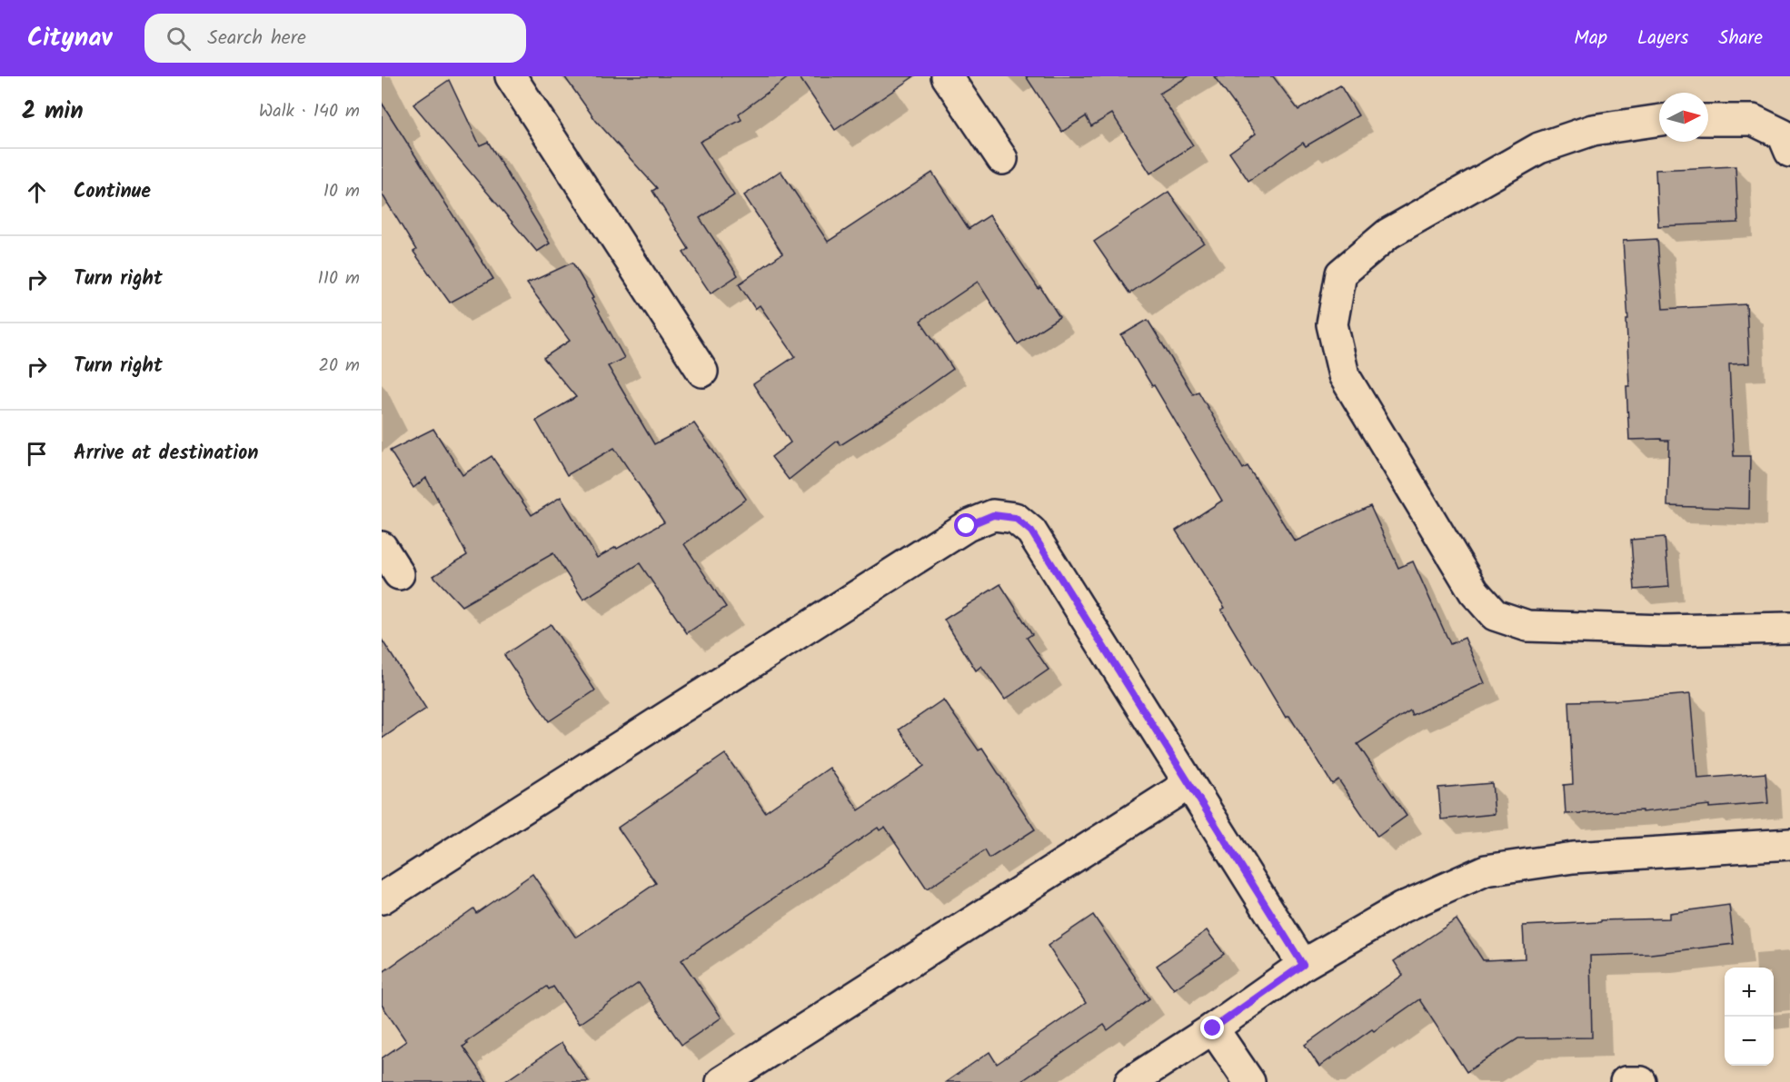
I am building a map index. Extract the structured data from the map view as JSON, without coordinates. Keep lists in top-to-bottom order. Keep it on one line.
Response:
{"north":"right","page":{"header":"Citynav","search":"Search here","nav":["Map","Layers","Share"],"heading":["2 min","Walk · 140 m"],"list":[["Continue","10 m"],["Turn right","110 m"],["Turn right","20 m"],"Arrive at destination"],"map_buttons":["+","−"]}}
